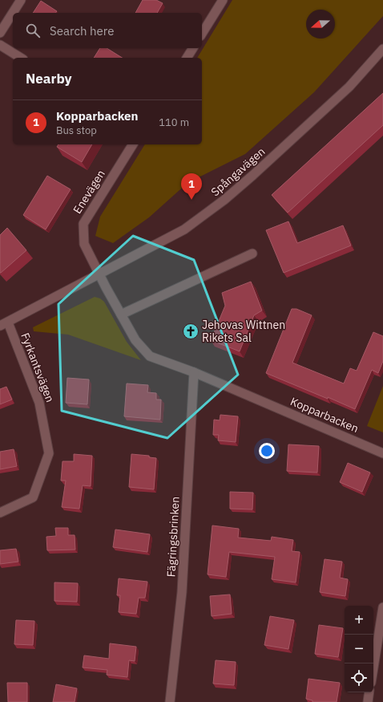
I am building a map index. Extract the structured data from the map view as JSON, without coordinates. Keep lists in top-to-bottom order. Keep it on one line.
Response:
{"streets":{"street":["Spångavägen","Enevägen","Fyrkantsvägen","Kopparbacken","Fägringsbrinken"]},"crossings":[["Spångavägen","Enevägen"],["Spångavägen","Fyrkantsvägen"],["Spångavägen","Kopparbacken"],["Enevägen","Kopparbacken"],["Kopparbacken","Fägringsbrinken"]],"places":{"church":["Jehovas Wittnen Rikets Sal"]},"north":"left","page":{"search":"Search here","heading":"Nearby","list":[{"mark":"1","name":"Kopparbacken","note":"Bus stop","value":"110 m"}],"pins":"1","map_buttons":["+","−"]}}
